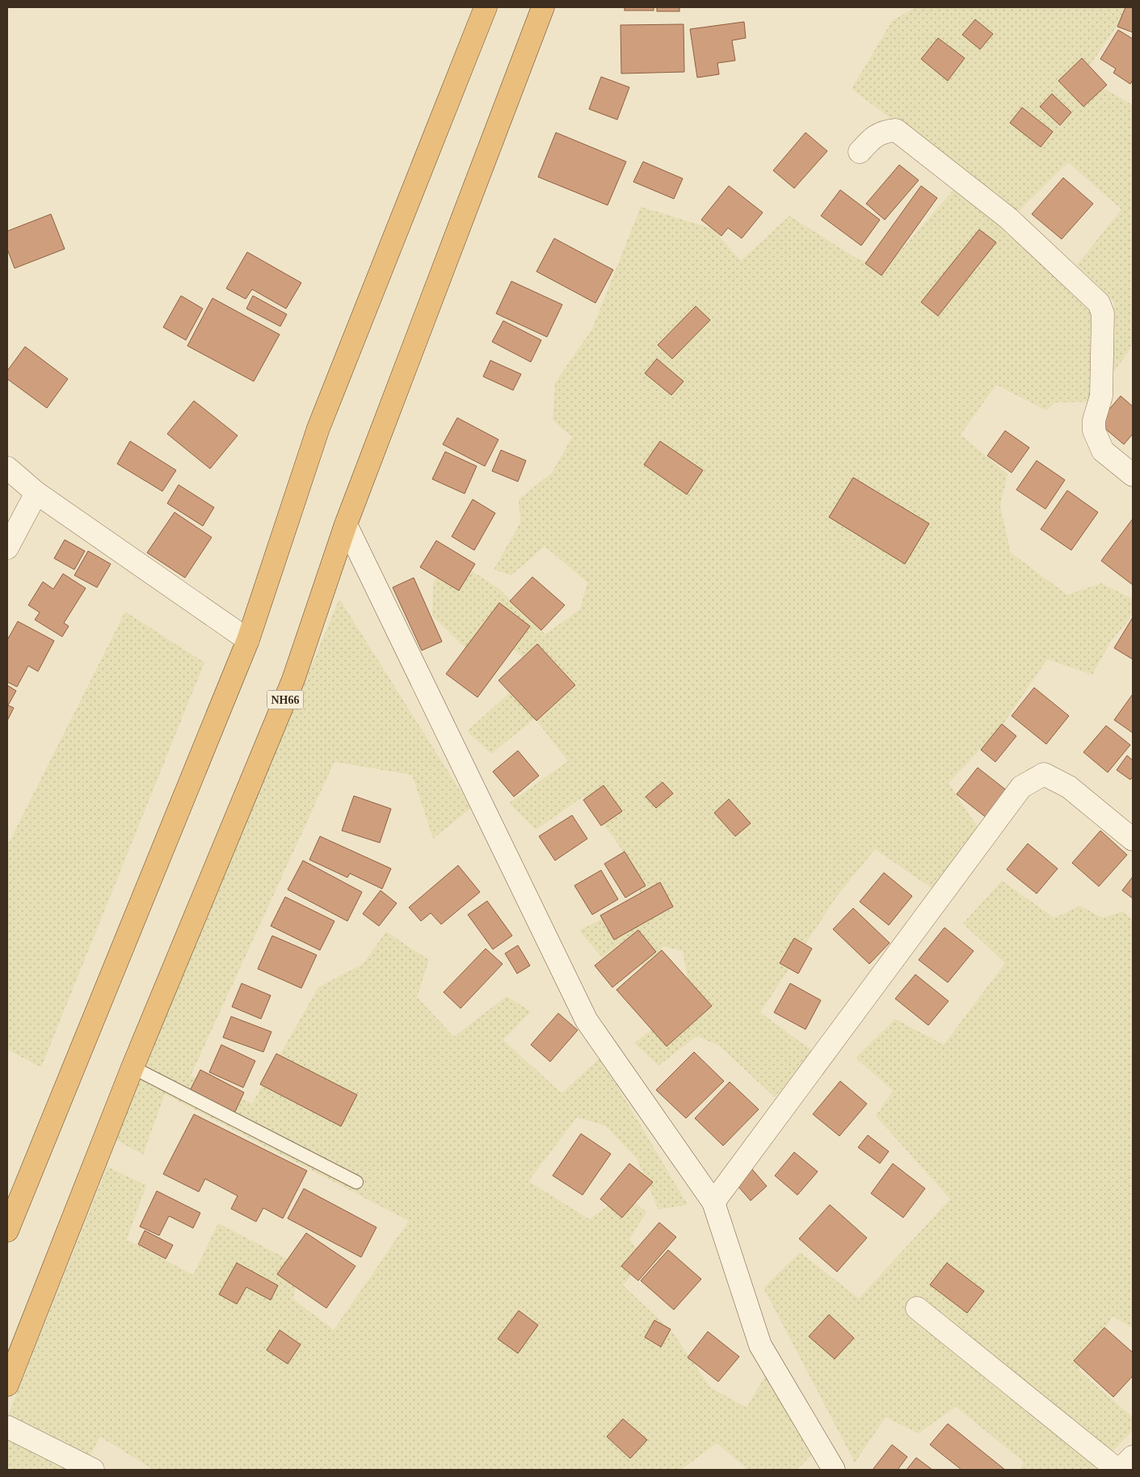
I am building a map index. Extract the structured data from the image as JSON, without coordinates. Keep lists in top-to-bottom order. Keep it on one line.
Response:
{"streets":{"highway":["NH66"]}}
